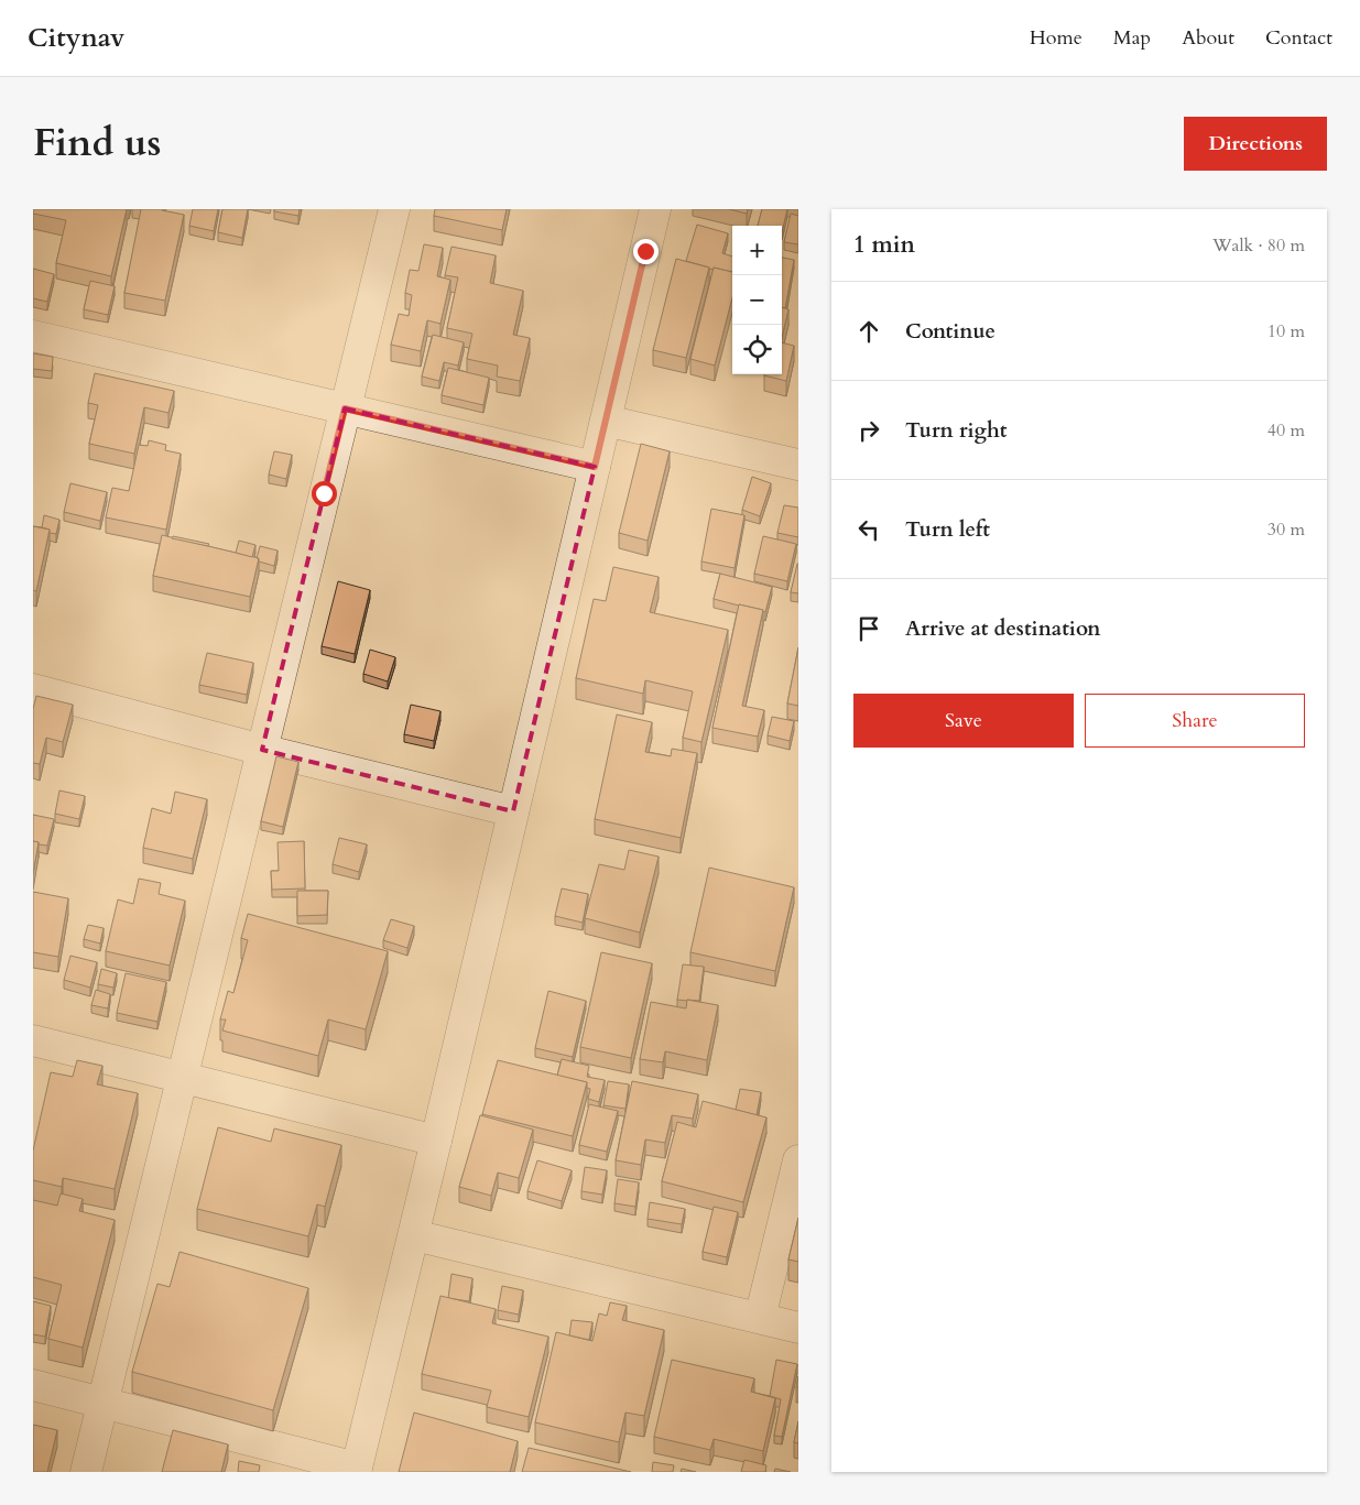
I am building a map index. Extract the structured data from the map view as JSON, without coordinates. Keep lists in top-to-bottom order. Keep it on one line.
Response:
{"page":{"header":"Citynav","nav":["Home","Map","About","Contact"],"title":"Find us","buttons":["Directions",["Save","Share"]],"heading":["1 min","Walk · 80 m"],"map_buttons":["+","−"],"list":[["Continue","10 m"],["Turn right","40 m"],["Turn left","30 m"],"Arrive at destination"]}}
